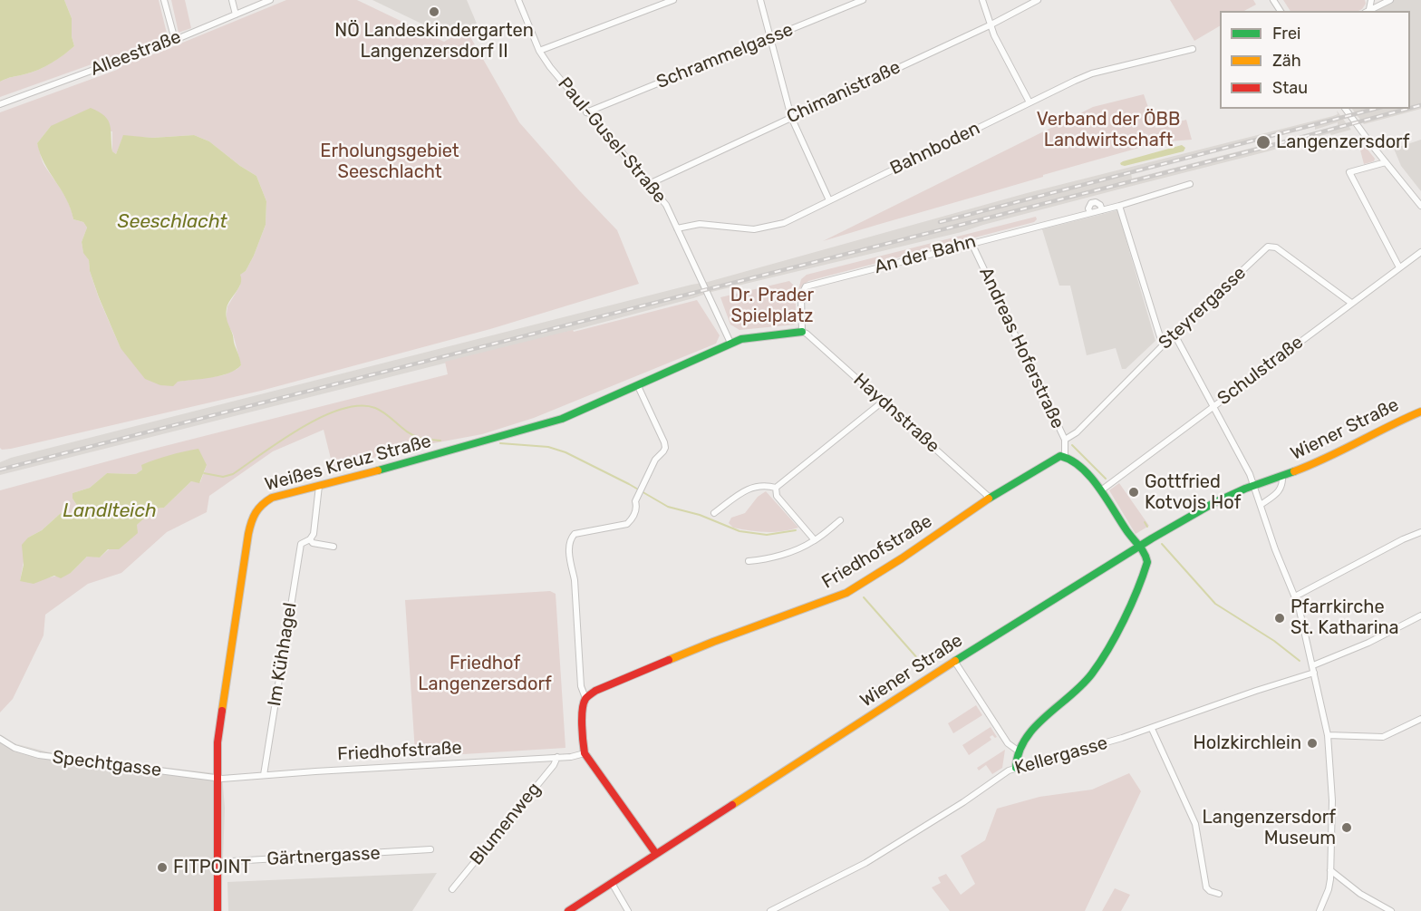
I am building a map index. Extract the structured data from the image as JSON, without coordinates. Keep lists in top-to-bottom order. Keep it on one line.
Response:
{"streets":{"street":["Alleestraße","Schrammelgasse","Chimanistraße","Paul-Gusel-Straße","Bahnboden","An der Bahn","Steyrergasse","Andreas Hoferstraße","Schulstraße","Haydnstraße","Wiener Straße","Weißes Kreuz Straße","Friedhofstraße","Im Kühhagel","Kellergasse","Spechtgasse","Blumenweg","Gärtnergasse"]},"crossings":[["Schrammelgasse","Paul-Gusel-Straße"],["Chimanistraße","Paul-Gusel-Straße"],["Paul-Gusel-Straße","Bahnboden"],["Paul-Gusel-Straße","Weißes Kreuz Straße"],["An der Bahn","Andreas Hoferstraße"],["An der Bahn","Haydnstraße"],["An der Bahn","Weißes Kreuz Straße"],["Steyrergasse","Andreas Hoferstraße"],["Steyrergasse","Schulstraße"],["Andreas Hoferstraße","Friedhofstraße"],["Haydnstraße","Weißes Kreuz Straße"],["Haydnstraße","Friedhofstraße"],["Weißes Kreuz Straße","Friedhofstraße"],["Weißes Kreuz Straße","Im Kühhagel"],["Weißes Kreuz Straße","Spechtgasse"],["Weißes Kreuz Straße","Gärtnergasse"],["Friedhofstraße","Im Kühhagel"],["Friedhofstraße","Spechtgasse"],["Friedhofstraße","Blumenweg"]],"water":["Seeschlacht","Landlteich"],"parks":["Verband der ÖBB Landwirtschaft","Erholungsgebiet Seeschlacht","Dr. Prader Spielplatz","Friedhof Langenzersdorf"],"places":["NÖ Landeskindergarten Langenzersdorf II","Langenzersdorf","Gottfried Kotvojs Hof","Pfarrkirche St. Katharina","Holzkirchlein","Langenzersdorf Museum","FITPOINT"],"legend":["Frei","Zäh","Stau"]}
